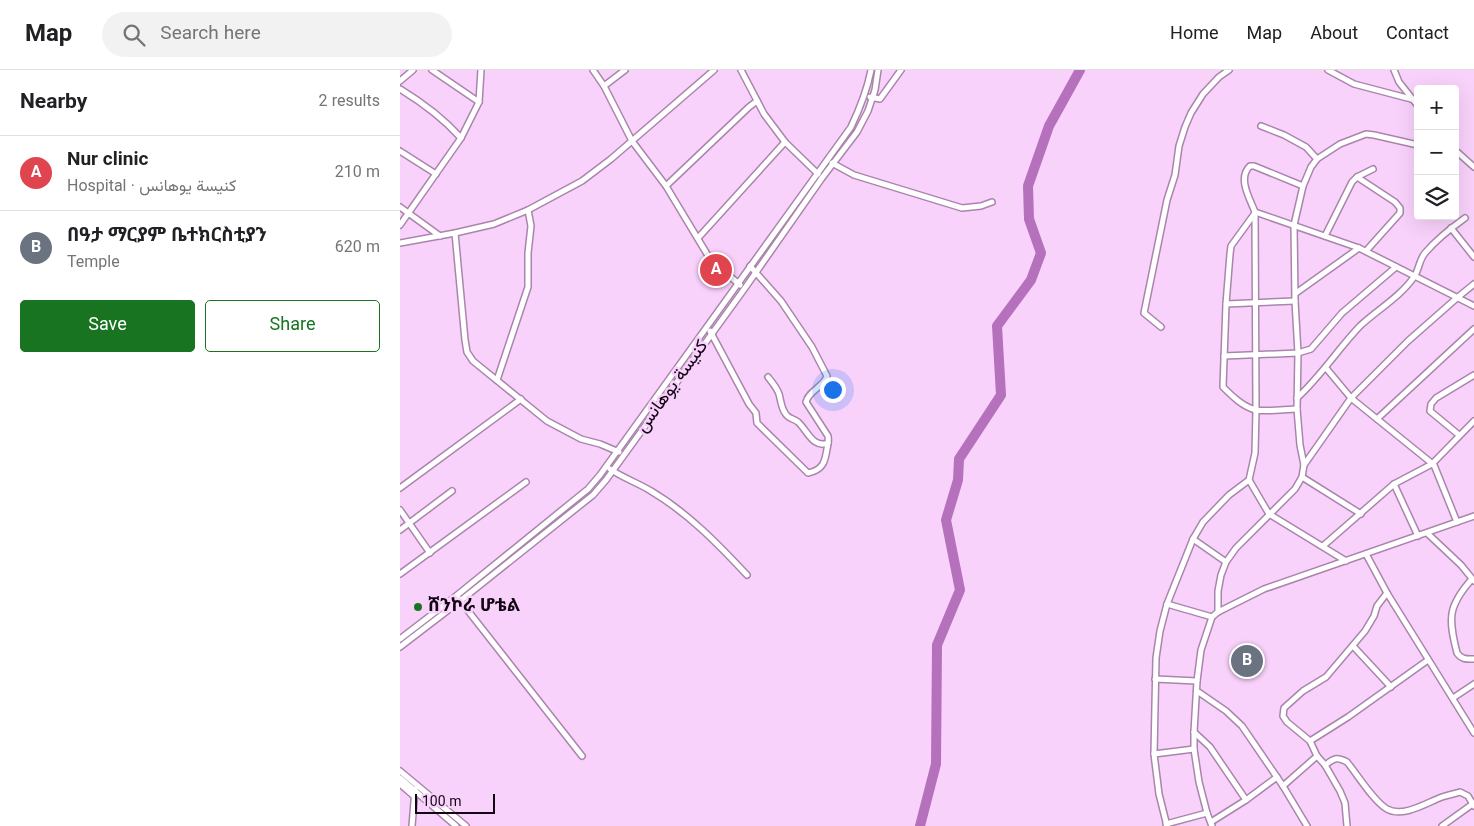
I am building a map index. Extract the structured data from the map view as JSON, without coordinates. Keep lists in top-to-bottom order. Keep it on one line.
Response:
{"streets":{"street":["كنيسة يوهانس"]},"places":["ሸንኮራ ሆቴል"],"scale_bar":"100 m","page":{"header":"Map","search":"Search here","nav":["Home","Map","About","Contact"],"heading":["Nearby","2 results"],"map_buttons":["+","−"],"list":[{"mark":"A","name":"Nur clinic","note":"Hospital · كنيسة يوهانس","value":"210 m"},{"mark":"B","name":"በዓታ ማርያም ቤተክርስቲያን","note":"Temple","value":"620 m"}],"pins":["A","B"],"buttons":["Save","Share"],"scale":"100 m"}}
